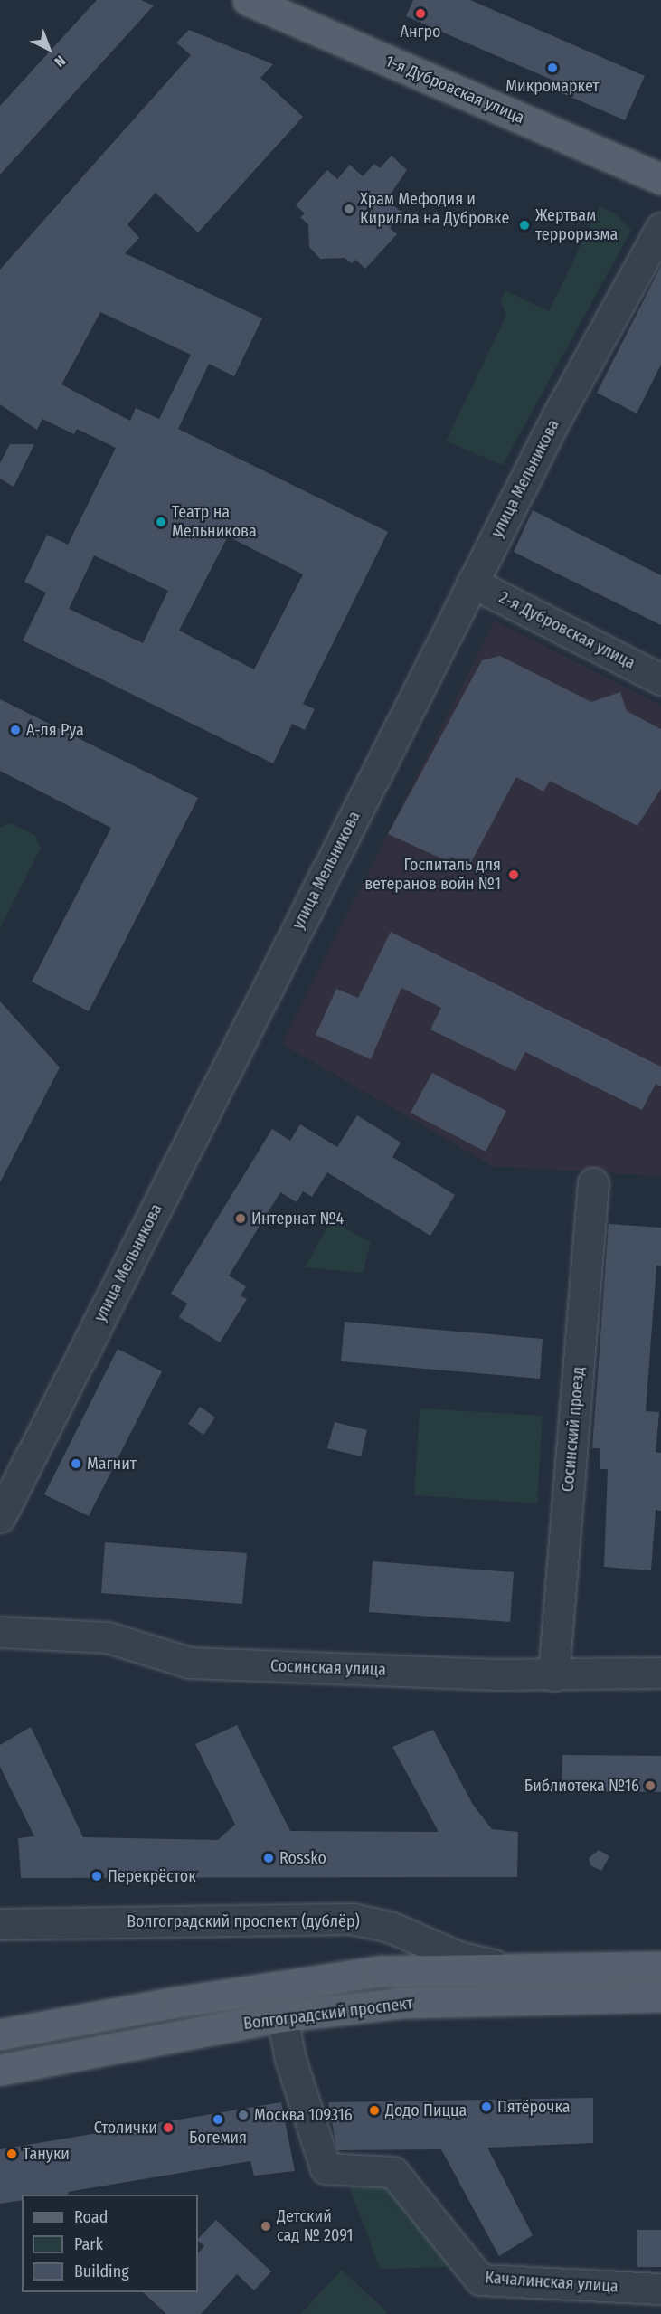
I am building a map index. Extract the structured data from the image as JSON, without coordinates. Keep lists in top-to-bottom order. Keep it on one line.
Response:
{"streets":{"main road":["1-я Дубровская улица","Волгоградский проспект"],"street":["улица Мельникова","2-я Дубровская улица","Сосинский проезд","Сосинская улица","Волгоградский проспект (дублёр)","Качалинская улица"]},"crossings":[["улица Мельникова","2-я Дубровская улица"],["Сосинский проезд","Сосинская улица"],["Волгоградский проспект (дублёр)","Волгоградский проспект"],["Волгоградский проспект","Качалинская улица"]],"places":["Ангро","Микромаркет","Храм Мефодия и Кирилла на Дубровке","Жертвам терроризма","Театр на Мельникова","А-ля Руа","Госпиталь для ветеранов войн №1","Интернат №4","Магнит","Библиотека №16","Rossko","Перекрёсток","Пятёрочка","Додо Пицца","Москва 109316","Богемия","Столички","Тануки","Детский сад № 2091"],"legend":["Road","Park","Building"],"north":"bottom right"}
